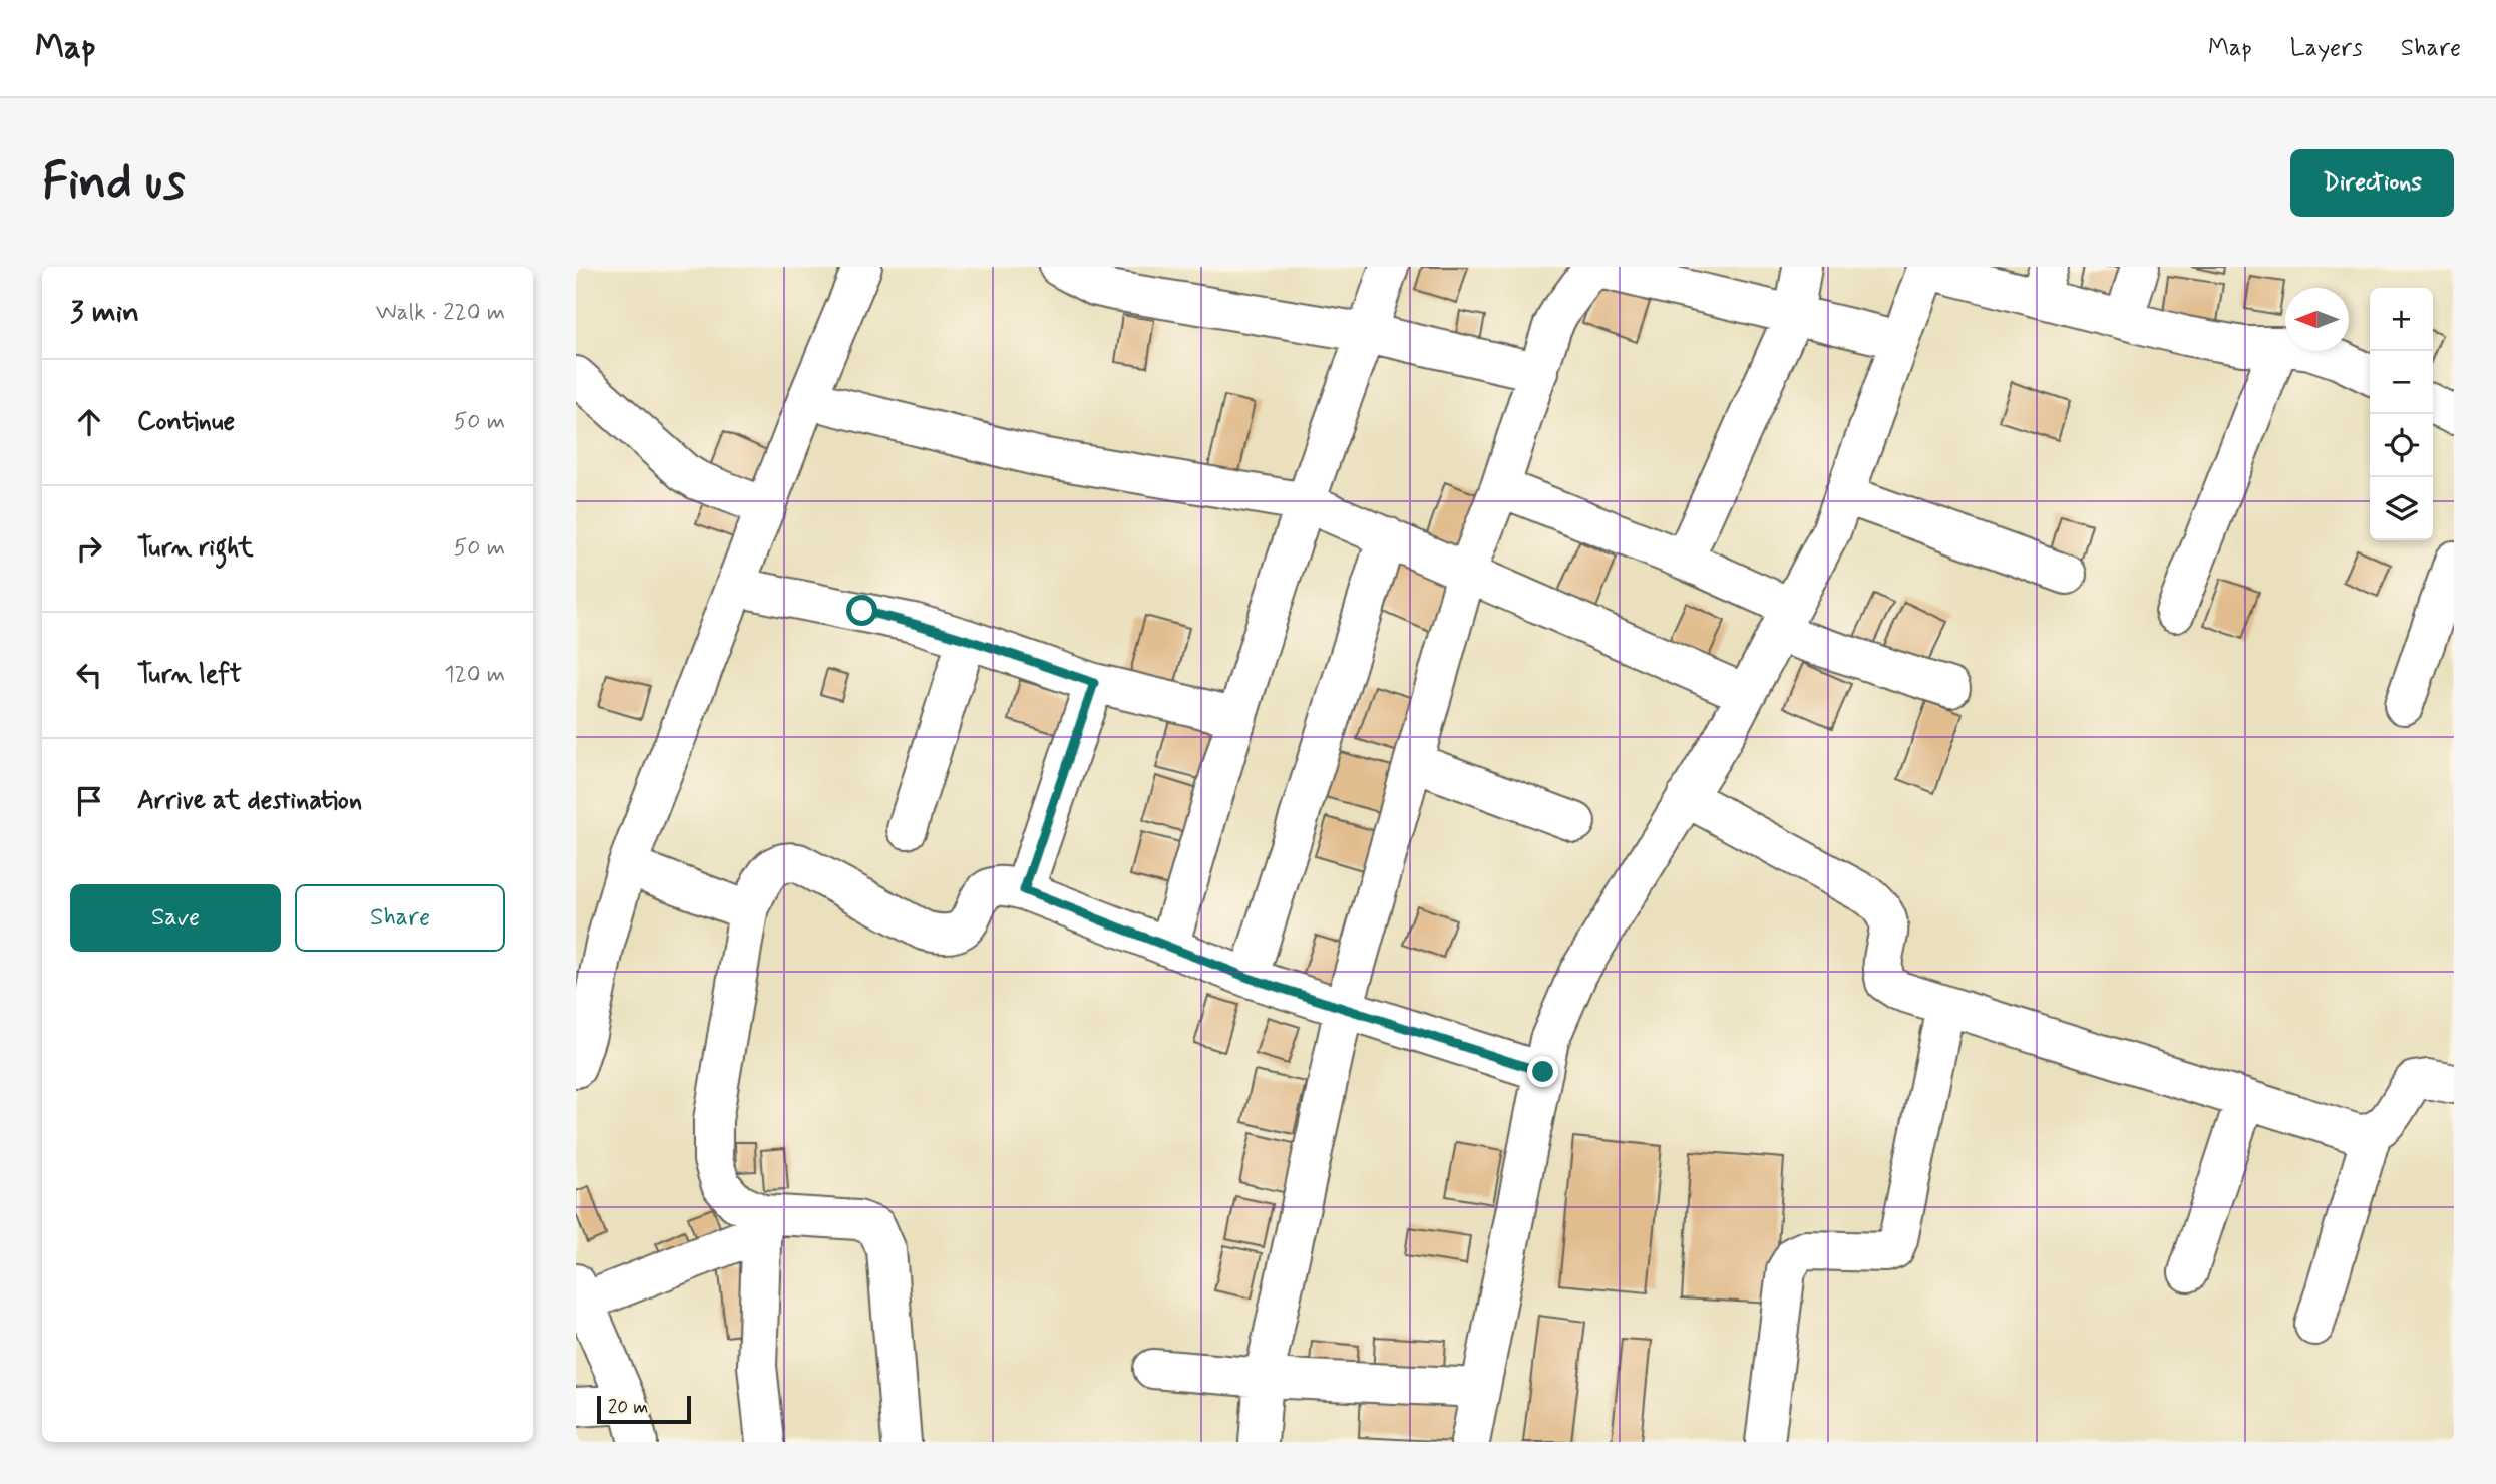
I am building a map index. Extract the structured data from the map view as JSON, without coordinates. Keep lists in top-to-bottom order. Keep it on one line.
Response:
{"scale_bar":"20 m","north":"left","page":{"header":"Map","nav":["Map","Layers","Share"],"buttons":["Directions",["Save","Share"]],"title":"Find us","heading":["3 min","Walk · 220 m"],"map_buttons":["+","−"],"list":[["Continue","50 m"],["Turn right","50 m"],["Turn left","120 m"],"Arrive at destination"],"scale":"20 m"}}
